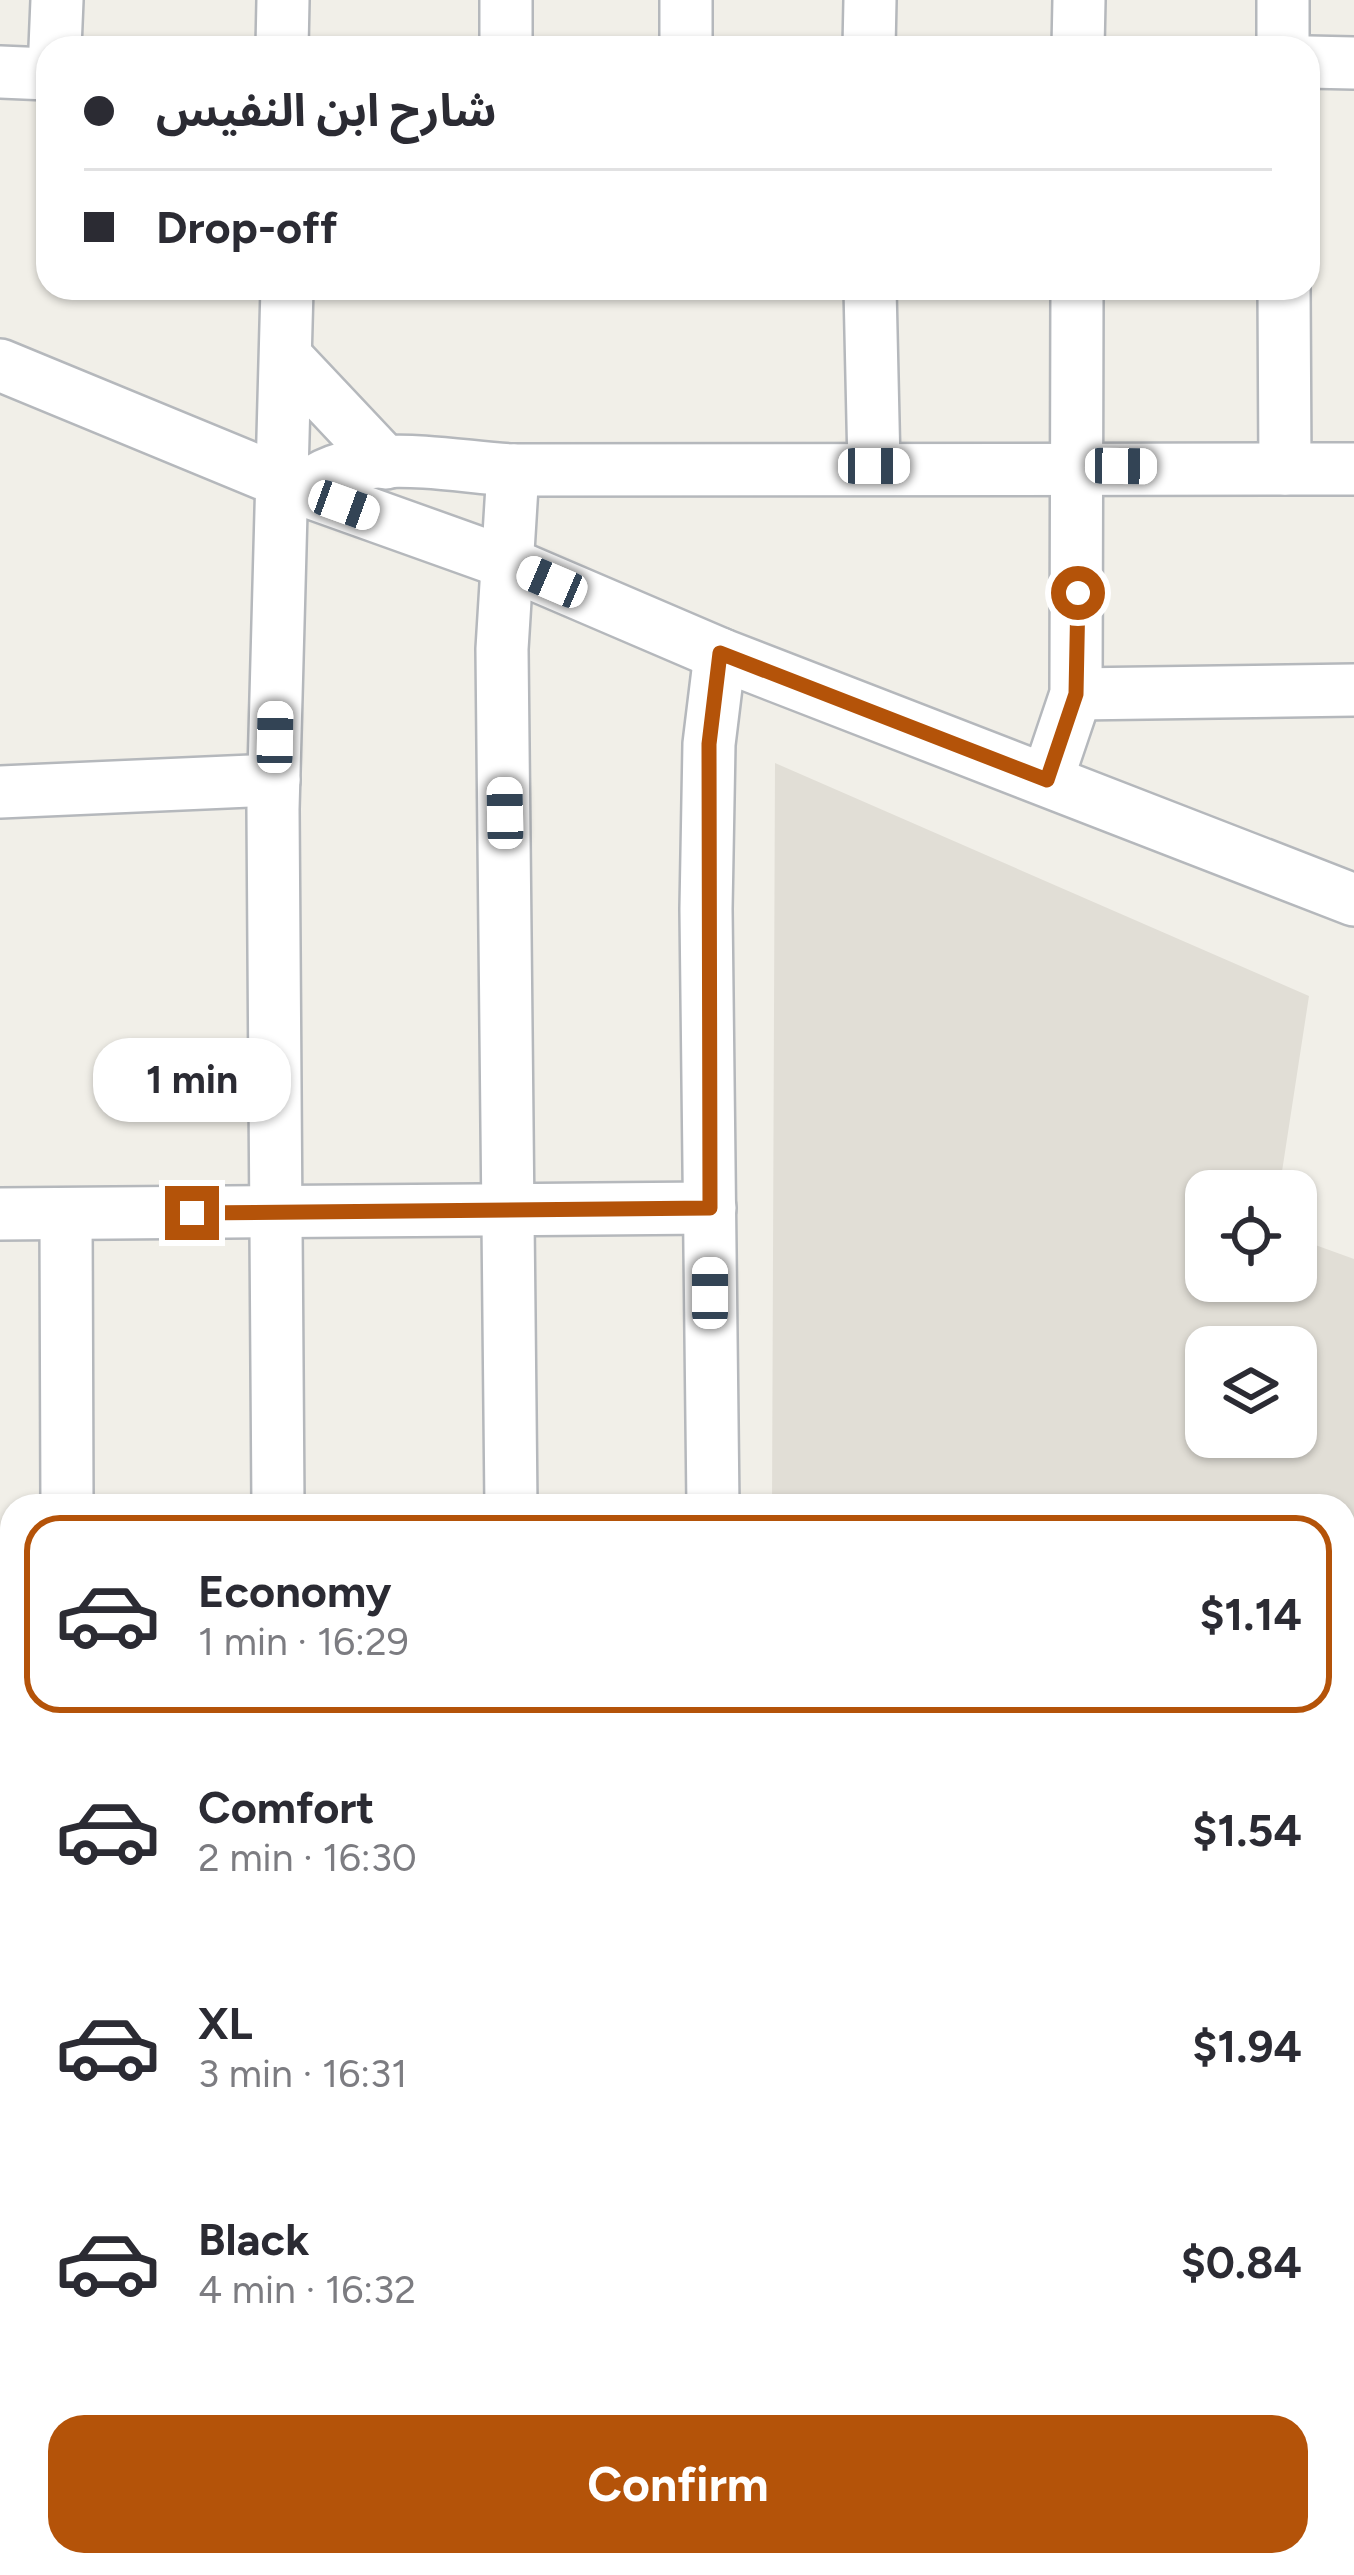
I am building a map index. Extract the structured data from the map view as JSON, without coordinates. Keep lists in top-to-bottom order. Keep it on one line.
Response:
{"page":{"banner":["شارح ابن النفيس","Drop-off"],"bubble":"1 min","list":[{"name":"Economy","note":"1 min · 16:29","value":"$1.14"},{"name":"Comfort","note":"2 min · 16:30","value":"$1.54"},{"name":"XL","note":"3 min · 16:31","value":"$1.94"},{"name":"Black","note":"4 min · 16:32","value":"$0.84"}],"buttons":"Confirm"}}
